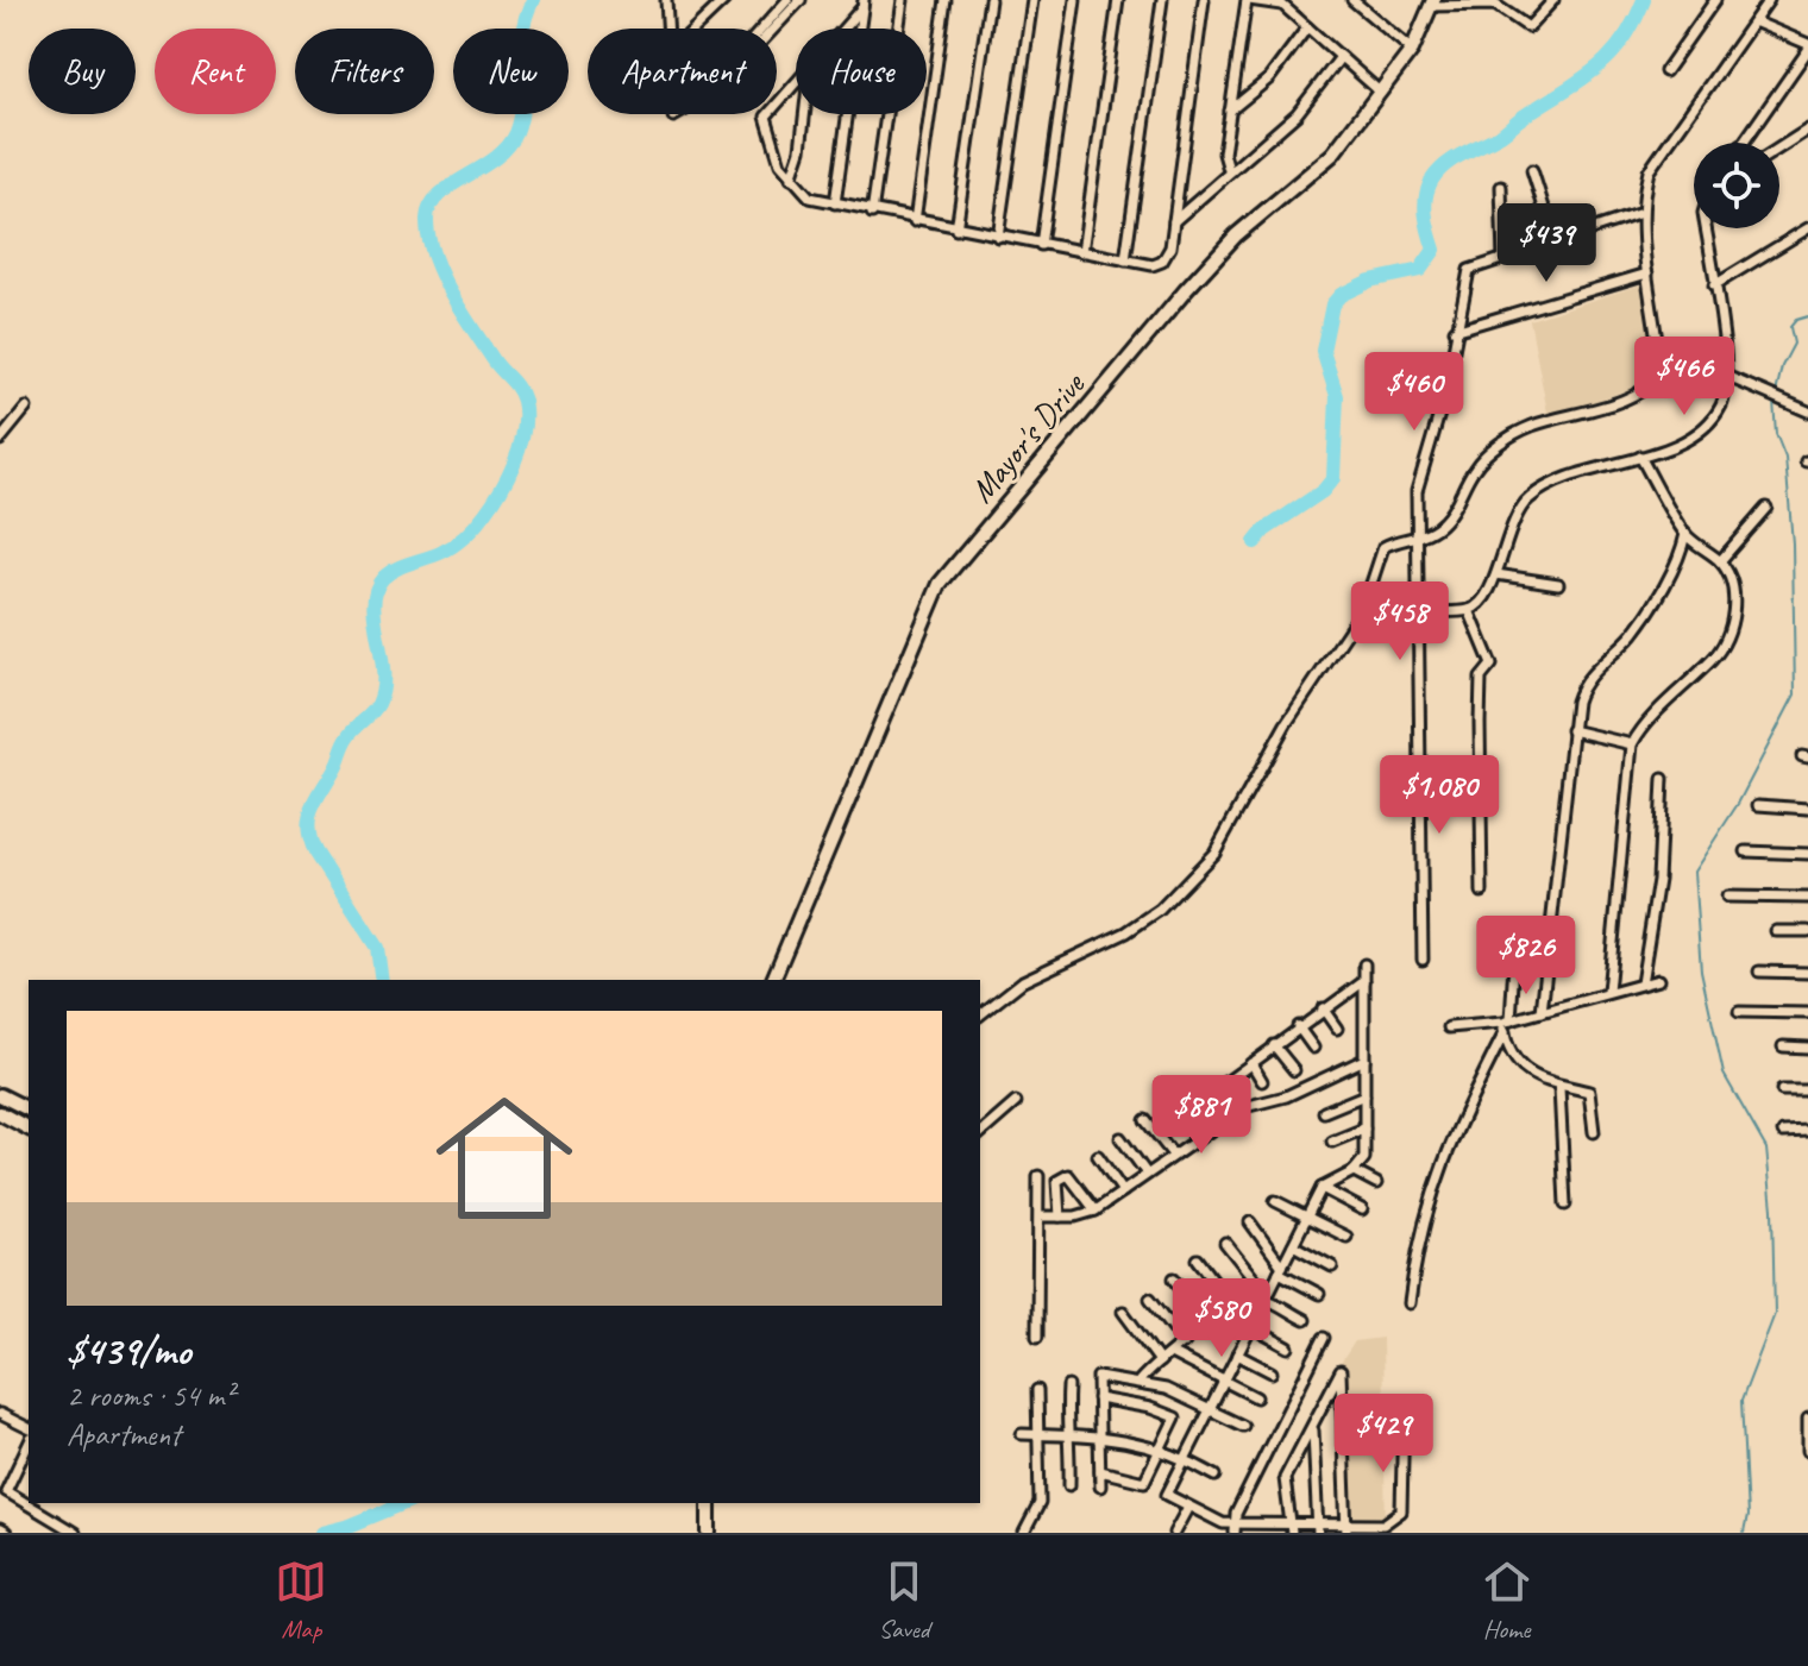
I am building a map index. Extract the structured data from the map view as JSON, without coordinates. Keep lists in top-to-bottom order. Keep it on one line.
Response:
{"streets":{"street":["Mayor's Drive"]},"page":{"chip":["Buy","Rent","Filters","New","Apartment","House"],"price":["$439","$466","$460","$458","$1,080","$826","$881","$580","$429"],"list":[{"name":"$439/mo","note":"2 rooms · 54 m² · Apartment"}],"tabs":["Map","Saved","Home"]}}
